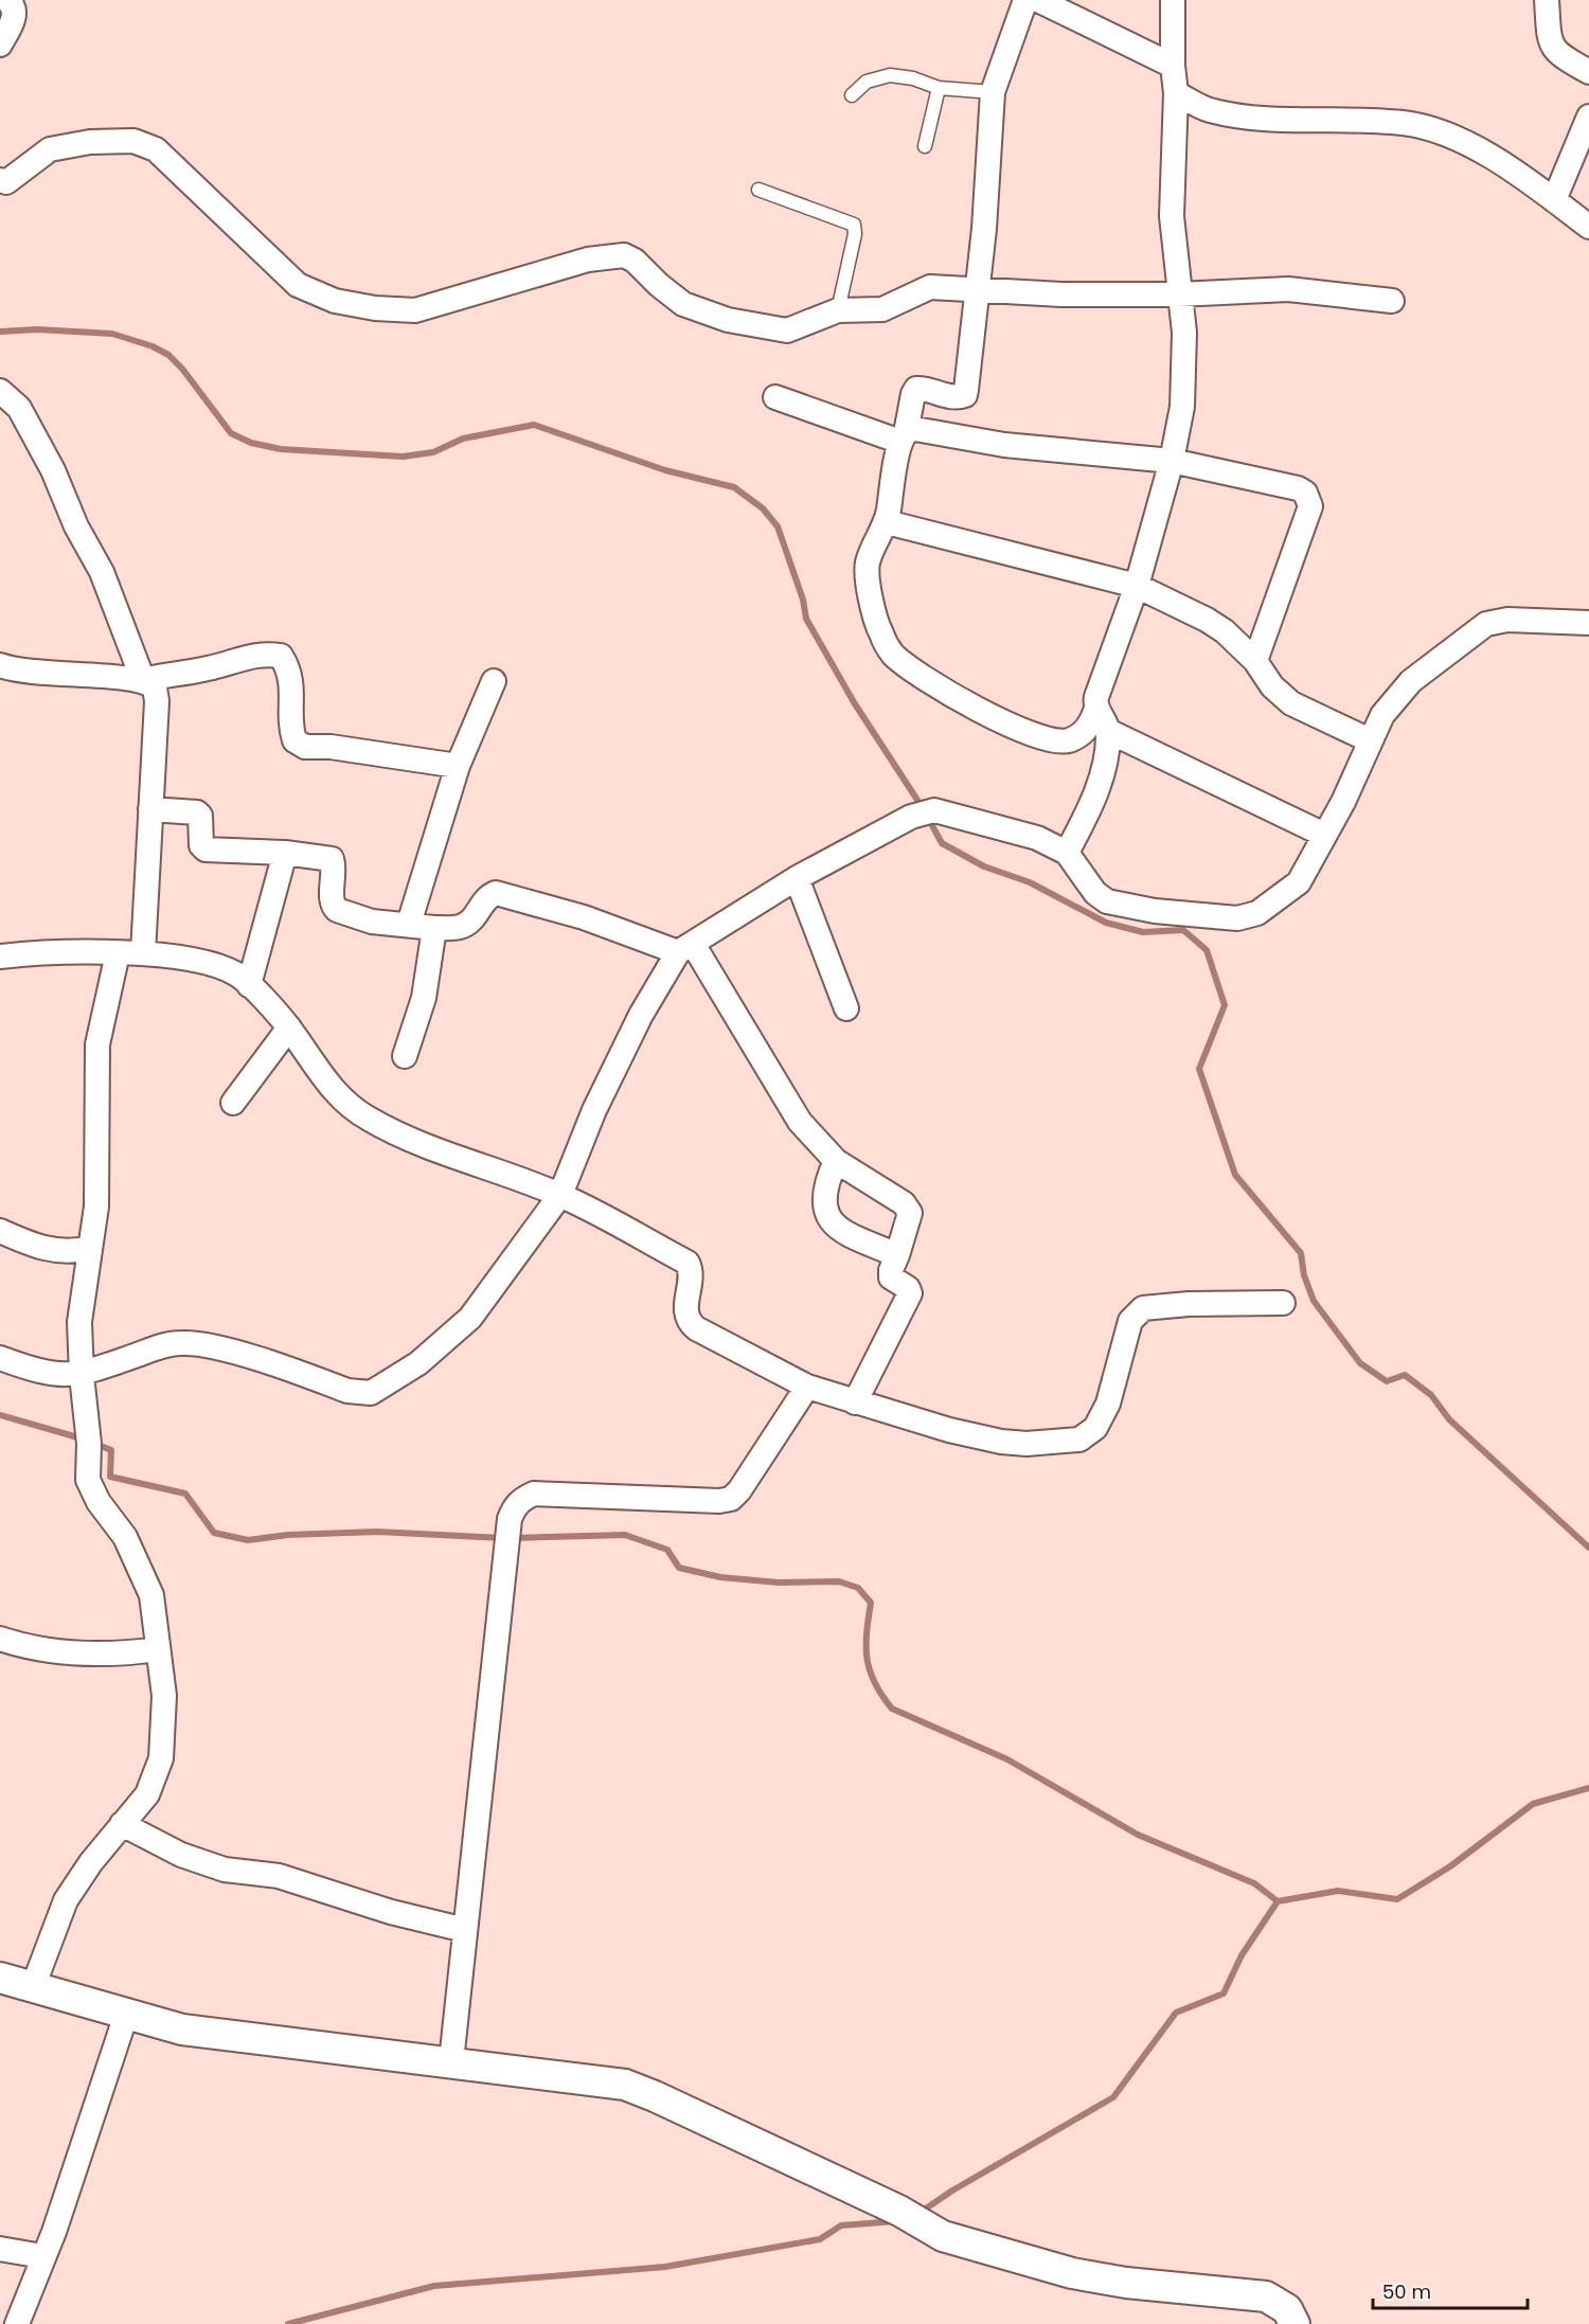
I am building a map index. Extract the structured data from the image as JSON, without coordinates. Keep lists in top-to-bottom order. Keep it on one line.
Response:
{"scale_bar":"50 m"}
